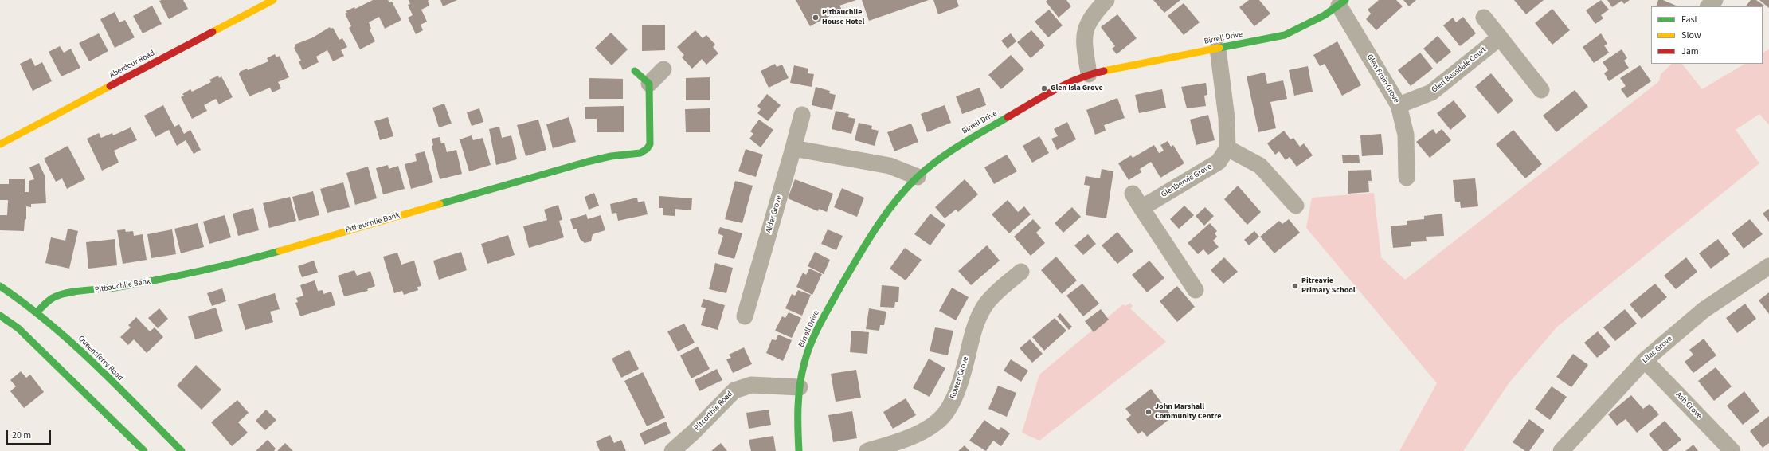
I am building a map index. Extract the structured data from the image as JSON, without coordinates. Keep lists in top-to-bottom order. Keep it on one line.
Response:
{"streets":{"street":["Birrell Drive","Aberdour Road","Glen Beasdale Court","Glen Fruin Grove","Glenbervie Grove","Alder Grove","Pitbauchlie Bank","Lilac Grove","Queensferry Road","Rowan Grove","Ash Grove","Pitcorthie Road"]},"crossings":[["Birrell Drive","Glen Fruin Grove"],["Birrell Drive","Pitcorthie Road"],["Glen Beasdale Court","Glen Fruin Grove"],["Pitbauchlie Bank","Queensferry Road"],["Lilac Grove","Ash Grove"]],"places":["Pitbauchlie House Hotel","Glen Isla Grove","Pitreavie Primary School","John Marshall Community Centre"],"legend":["Fast","Slow","Jam"],"scale_bar":"20 m"}
